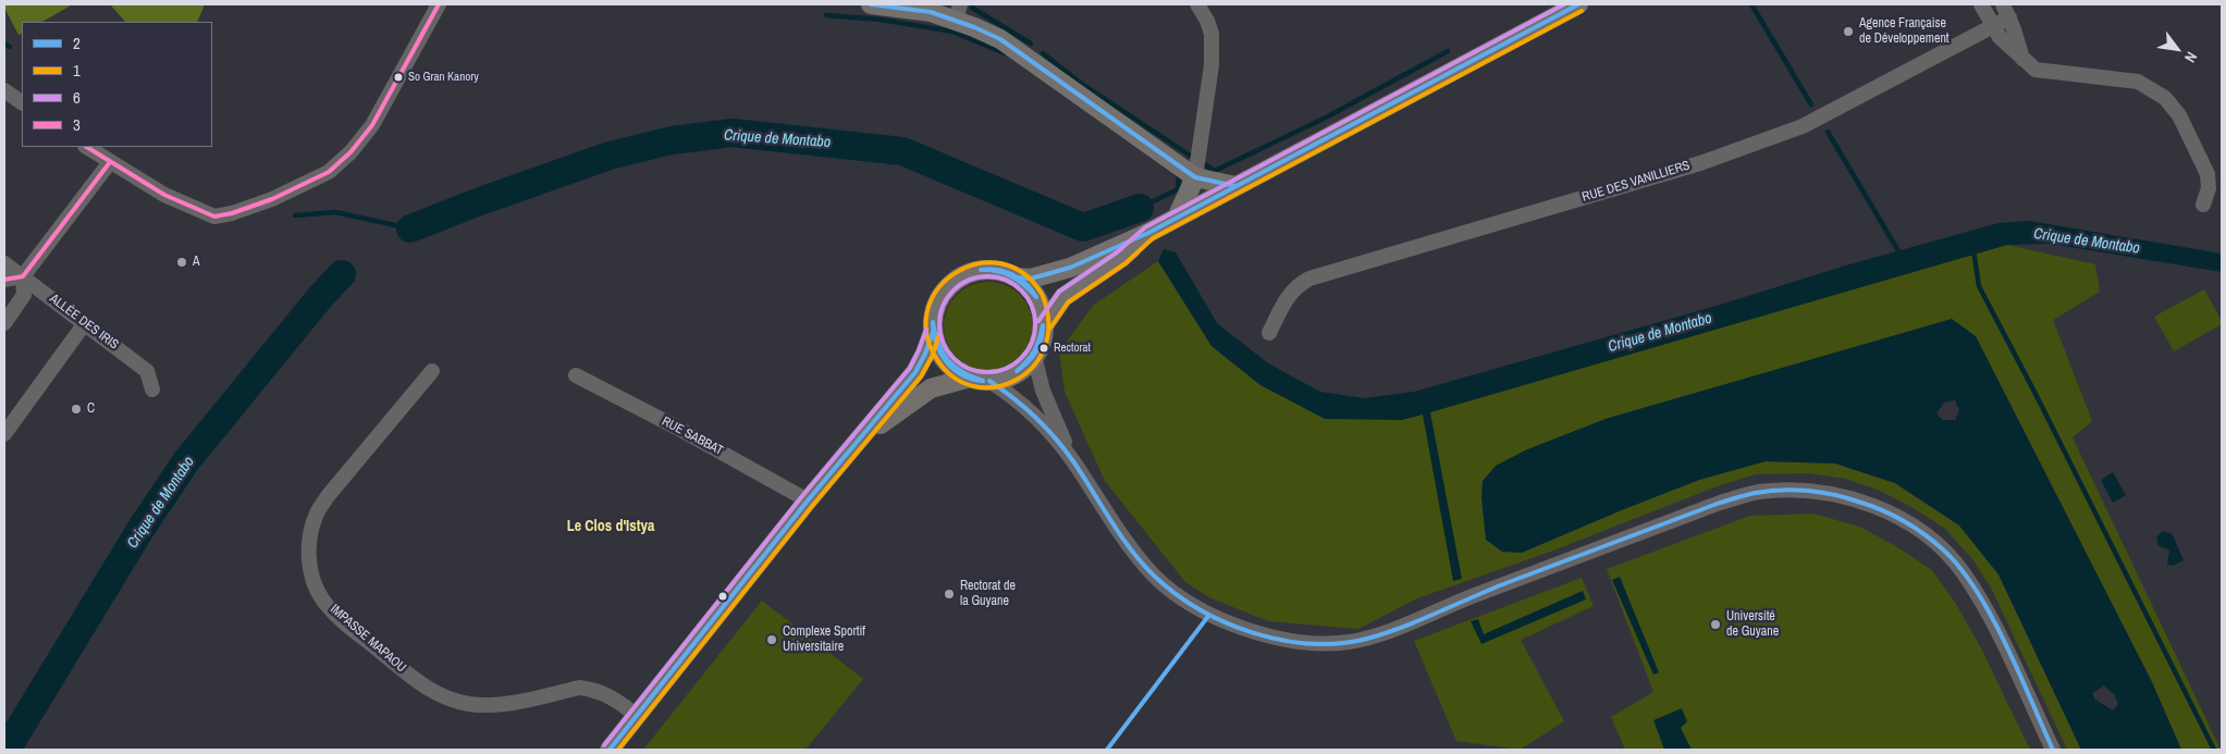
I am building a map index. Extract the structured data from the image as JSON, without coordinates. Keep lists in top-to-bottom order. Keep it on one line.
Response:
{"streets":{"street":["RUE DES VANILLIERS","ALLÉE DES IRIS","RUE SABBAT","IMPASSE MAPAOU"]},"districts":["Le Clos d'Istya"],"water":["Crique de Montabo"],"places":["Agence Française de Développement","So Gran Kanory","A","Rectorat","C","Rectorat de la Guyane","Université de Guyane","Complexe Sportif Universitaire"],"lines":["transit line 2","transit line 6","transit line 3","transit line 1"],"legend":["2","1","6","3"],"north":"bottom right"}
